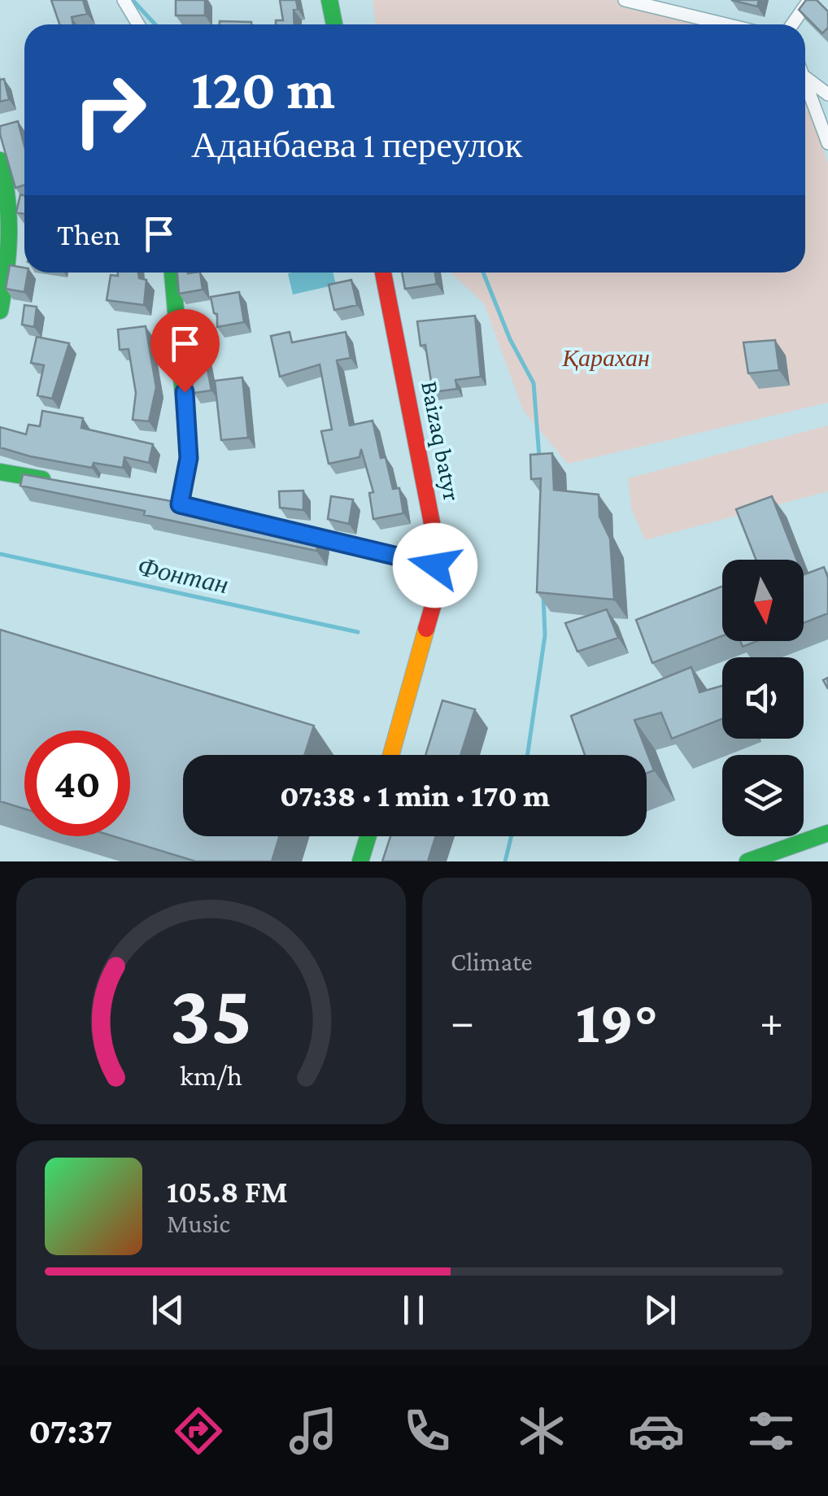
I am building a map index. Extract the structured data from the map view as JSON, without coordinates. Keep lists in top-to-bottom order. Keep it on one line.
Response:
{"streets":{"street":["Baizaq batyr"]},"water":["Фонтан"],"parks":["Қарахан"],"north":"bottom","page":{"turn":["120 m","Аданбаева 1 переулок"],"then":"Then","limit":"40","trip":"07:38 · 1 min · 170 m","tile":"Climate","heat":["−","19°","+"],"song":["105.8 FM","Music"],"tabs":"07:37","gauge":["35","km/h"]}}
